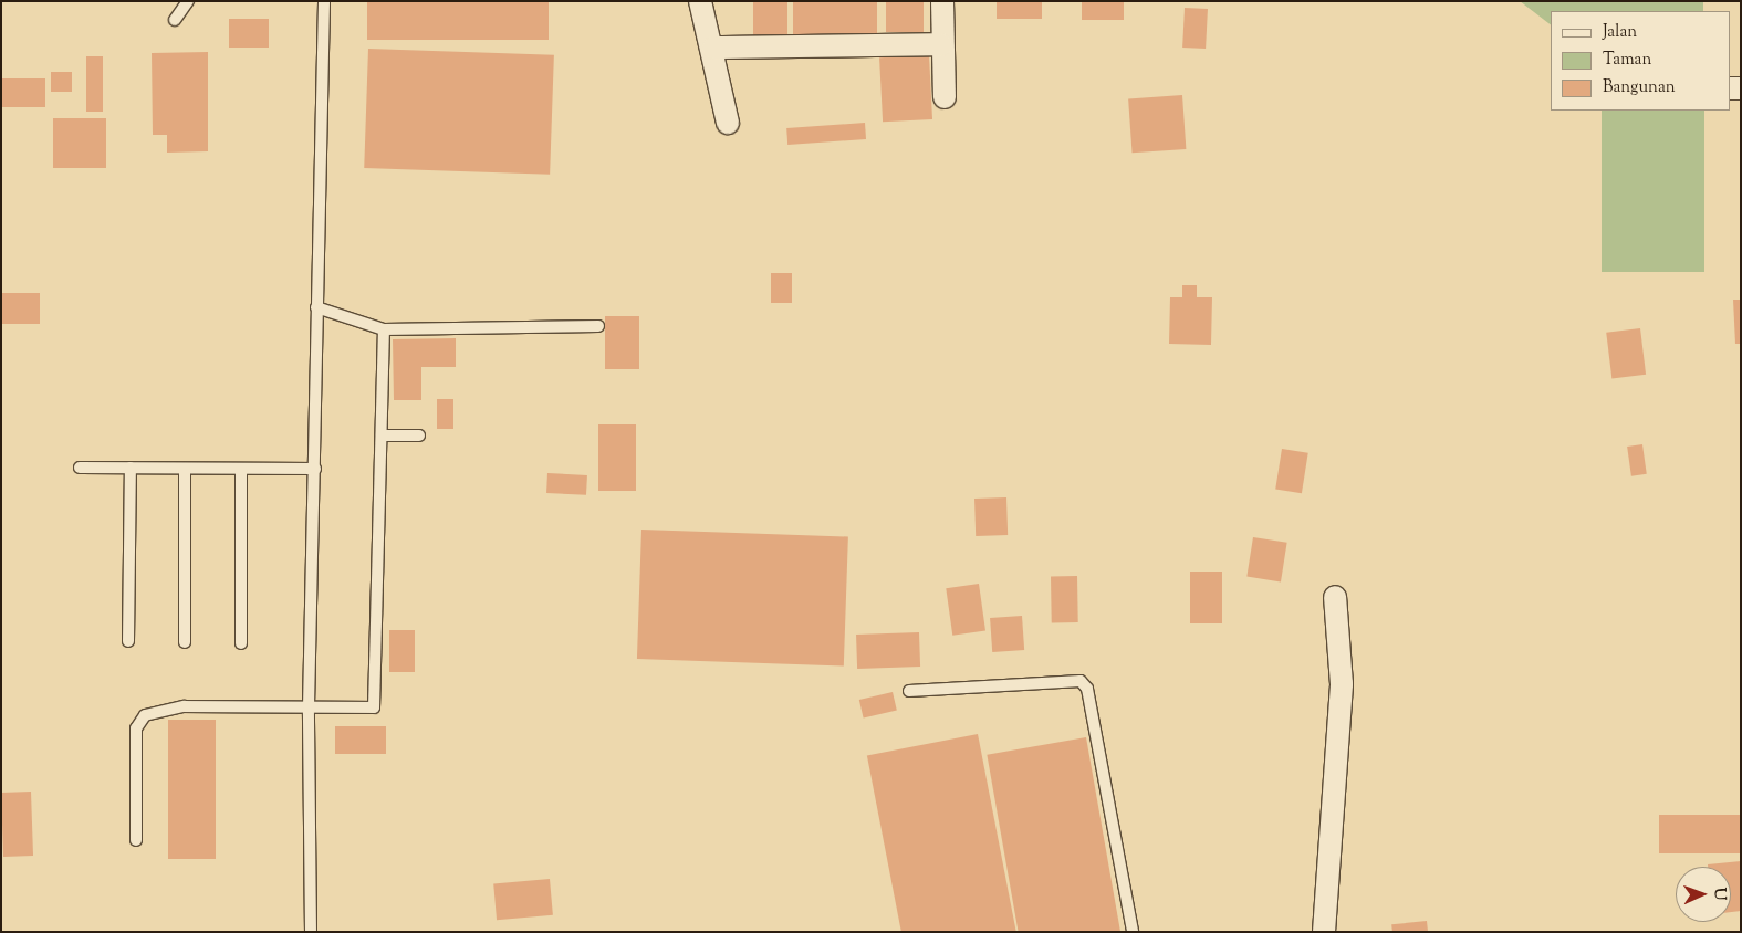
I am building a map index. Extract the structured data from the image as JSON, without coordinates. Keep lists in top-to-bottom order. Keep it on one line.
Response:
{"legend":["Jalan","Taman","Bangunan"],"north":"right"}
